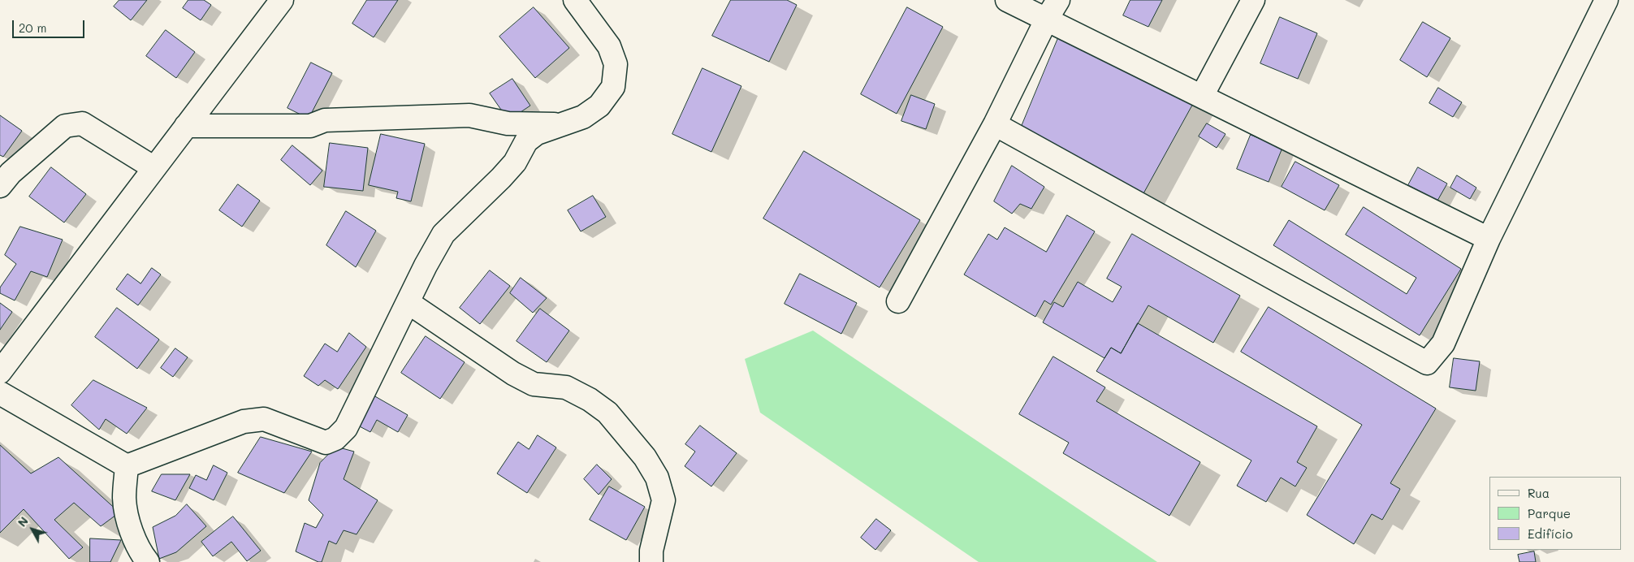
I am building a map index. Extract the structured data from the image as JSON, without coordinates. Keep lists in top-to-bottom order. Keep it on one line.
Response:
{"legend":["Rua","Parque","Edifício"],"scale_bar":"20 m","north":"top left"}
